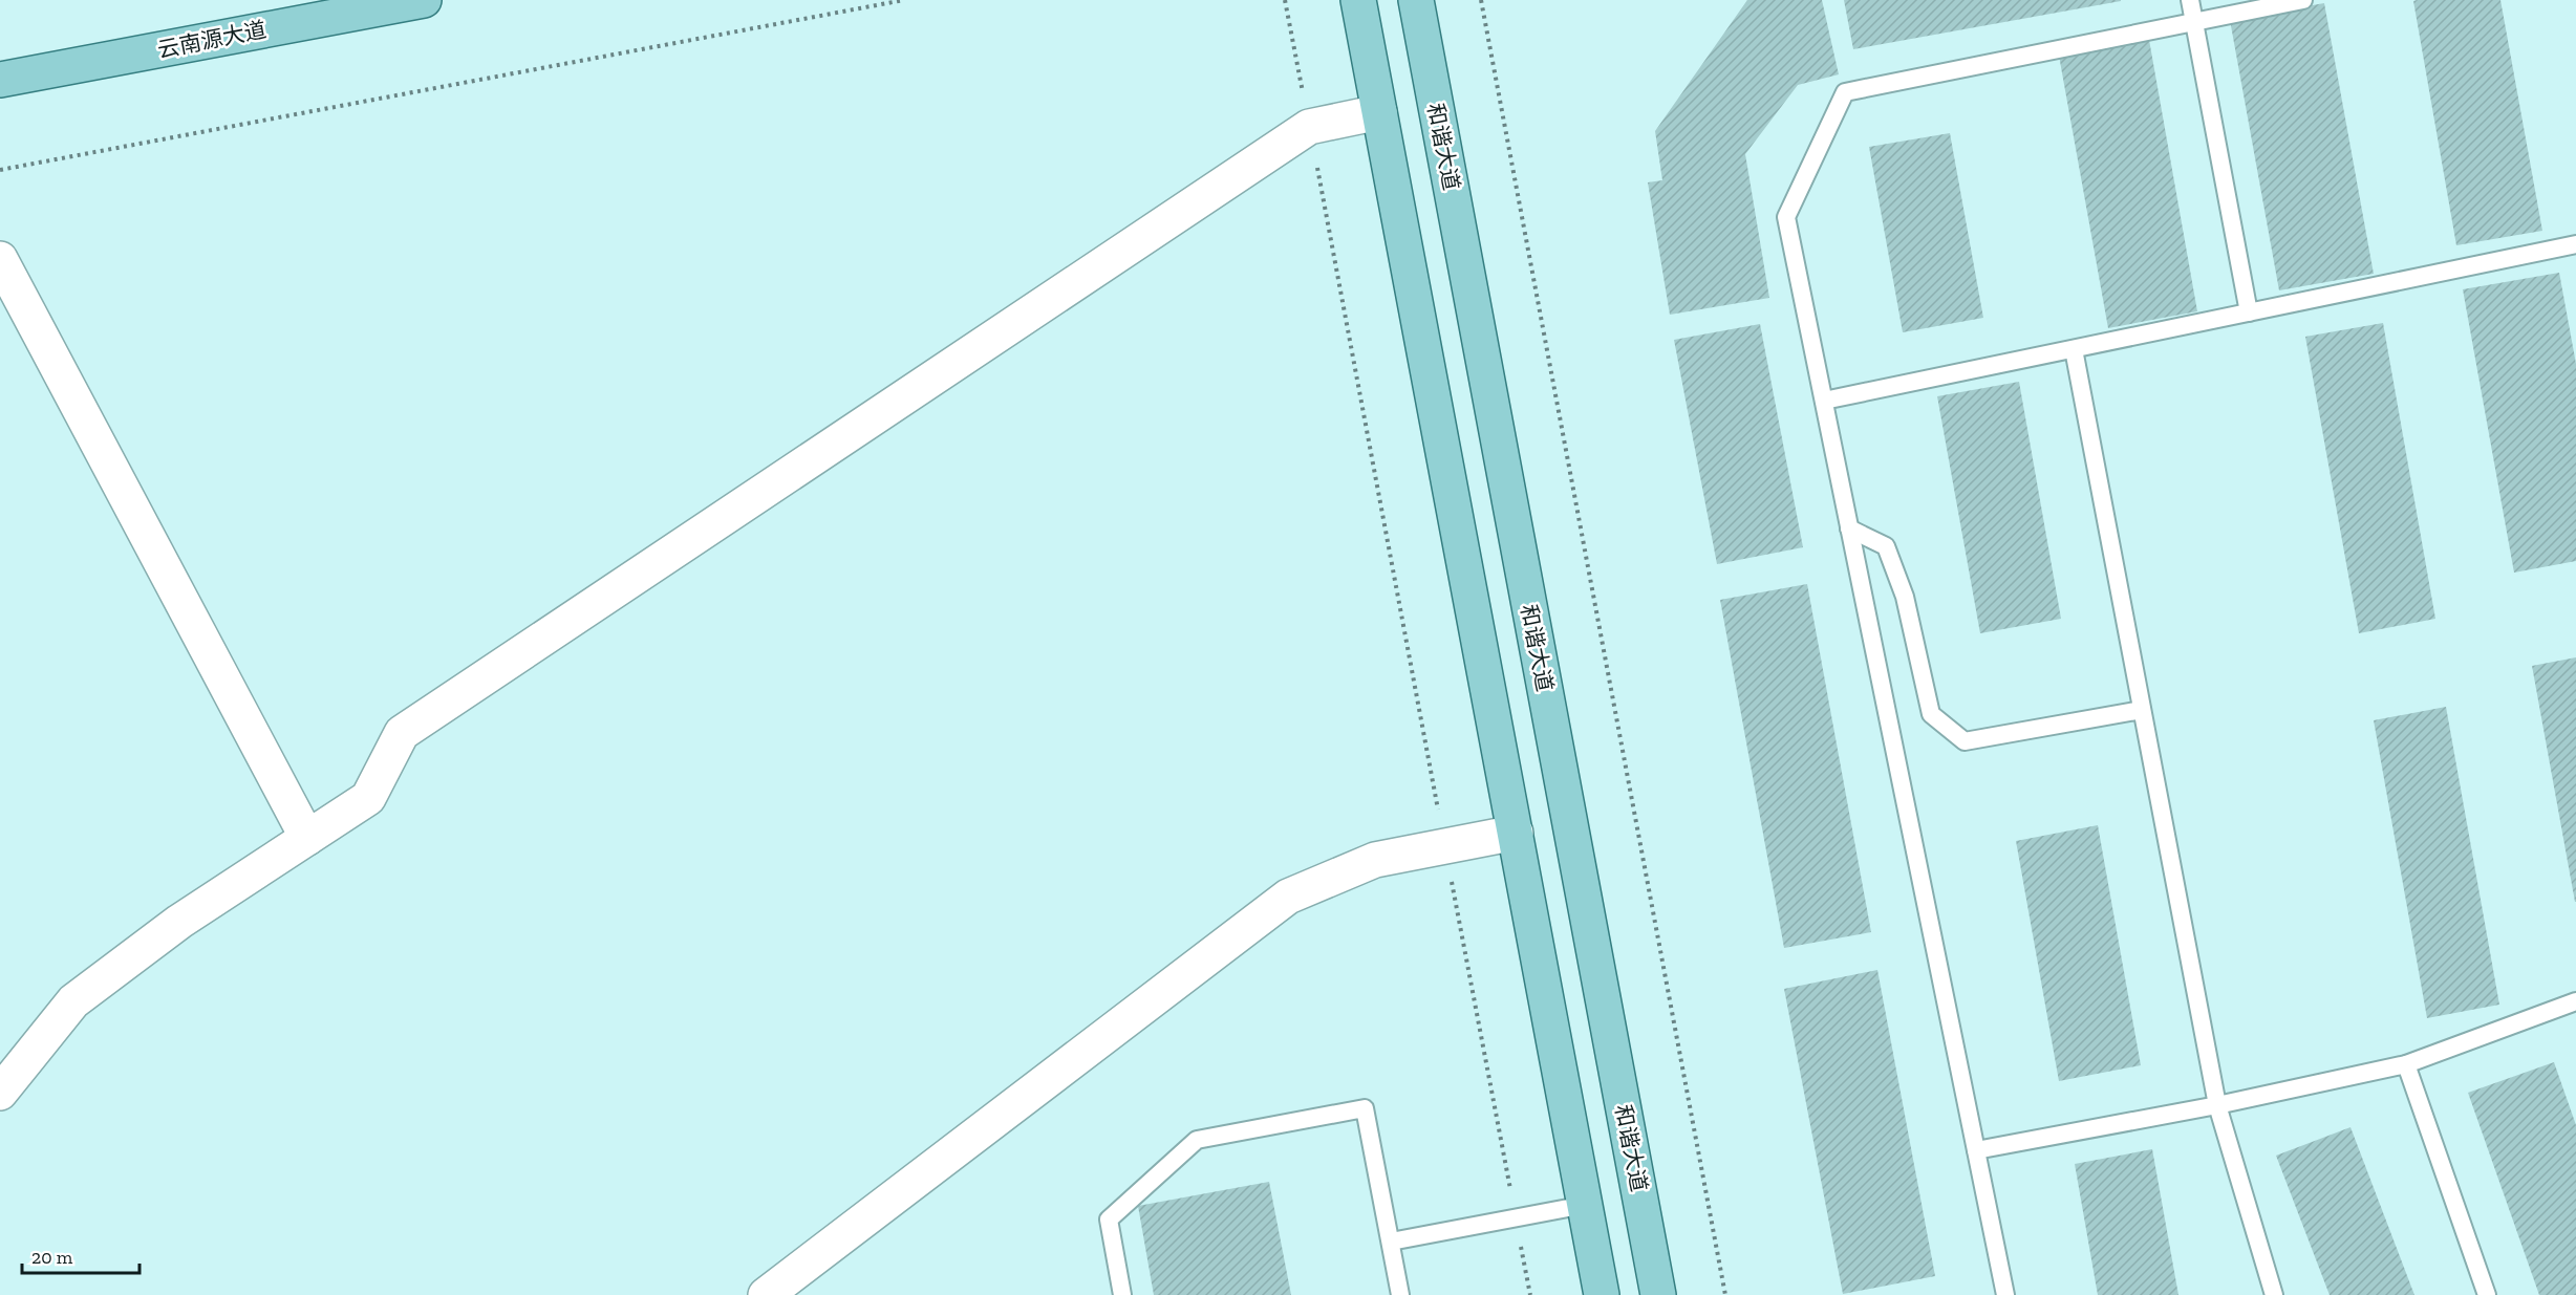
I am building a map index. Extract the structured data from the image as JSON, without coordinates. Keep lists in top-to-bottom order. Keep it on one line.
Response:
{"streets":{"main road":["云南源大道","和谐大道"]},"scale_bar":"20 m"}
